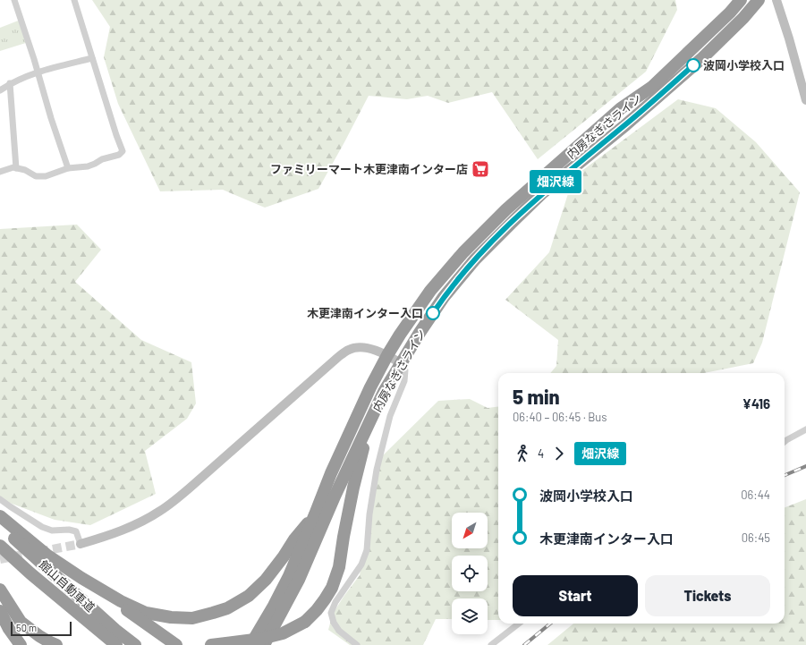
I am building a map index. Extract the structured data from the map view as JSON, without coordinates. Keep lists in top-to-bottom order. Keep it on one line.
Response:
{"streets":{"highway":["内房なぎさライン","館山自動車道"]},"places":{"other":["波岡小学校入口","木更津南インター入口"],"supermarket":["ファミリーマート木更津南インター店"]},"lines":["bus line 畑沢線"],"scale_bar":"50 m","north":"bottom left","page":{"on_map":"畑沢線","heading":["5 min","06:40 – 06:45 · Bus","¥416"],"legs":["4","畑沢線"],"list":[{"name":"波岡小学校入口","value":"06:44"},{"name":"木更津南インター入口","value":"06:45"}],"buttons":["Start","Tickets"],"scale":"50 m"}}
